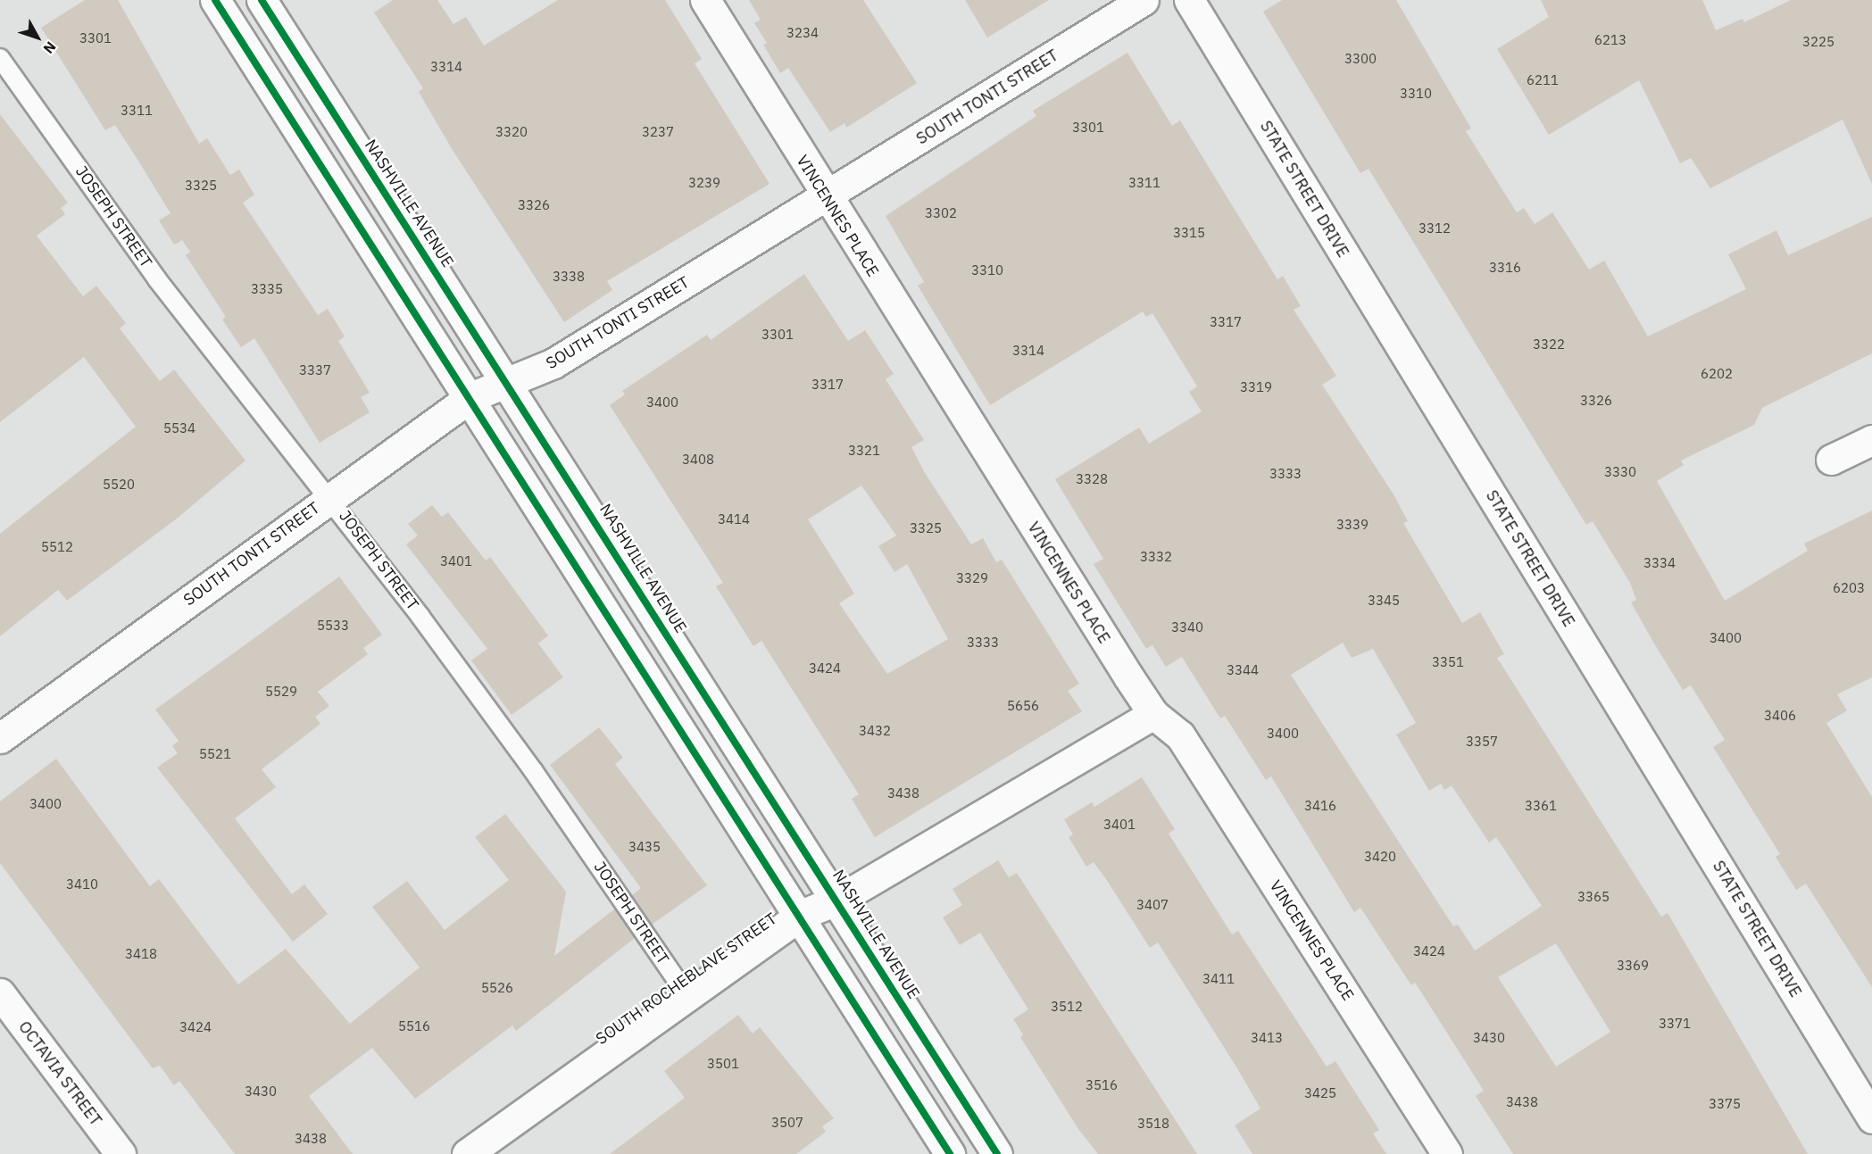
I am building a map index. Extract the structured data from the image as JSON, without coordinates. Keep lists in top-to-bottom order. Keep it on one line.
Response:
{"streets":{"street":["SOUTH TONTI STREET","STATE STREET DRIVE","NASHVILLE AVENUE","VINCENNES PLACE","SOUTH ROCHEBLAVE STREET","OCTAVIA STREET"],"lane":["JOSEPH STREET"]},"crossings":[["SOUTH TONTI STREET","NASHVILLE AVENUE"],["SOUTH TONTI STREET","VINCENNES PLACE"],["SOUTH TONTI STREET","JOSEPH STREET"],["NASHVILLE AVENUE","SOUTH ROCHEBLAVE STREET"],["VINCENNES PLACE","SOUTH ROCHEBLAVE STREET"],["JOSEPH STREET","SOUTH ROCHEBLAVE STREET"]],"house_numbers":["3234","3301","6213","3225","3300","3314","6211","3310","3311","3301","3320","3237","3239","3311","3325","3326","3302","3312","3315","3316","3310","3338","3335","3317","3301","3322","3314","3337","6202","3317","3319","3326","3400","5534","3321","3408","3330","3333","3328","5520","3414","3339","3325","5512","3332","3401","3334","3329","6203","3345","5533","3340","3400","3333","3351","3424","3344","5529","5656","3406","3432","3400","3357","5521","3438","3400","3416","3361","3401","3435","3420","3410","3365","3407","3424","3418","3369","3411","5526","3512","3371","5516","3424","3413","3430","3501","3516","3430","3425","3438","3375","3507","3518","3438"],"north":"bottom right"}
